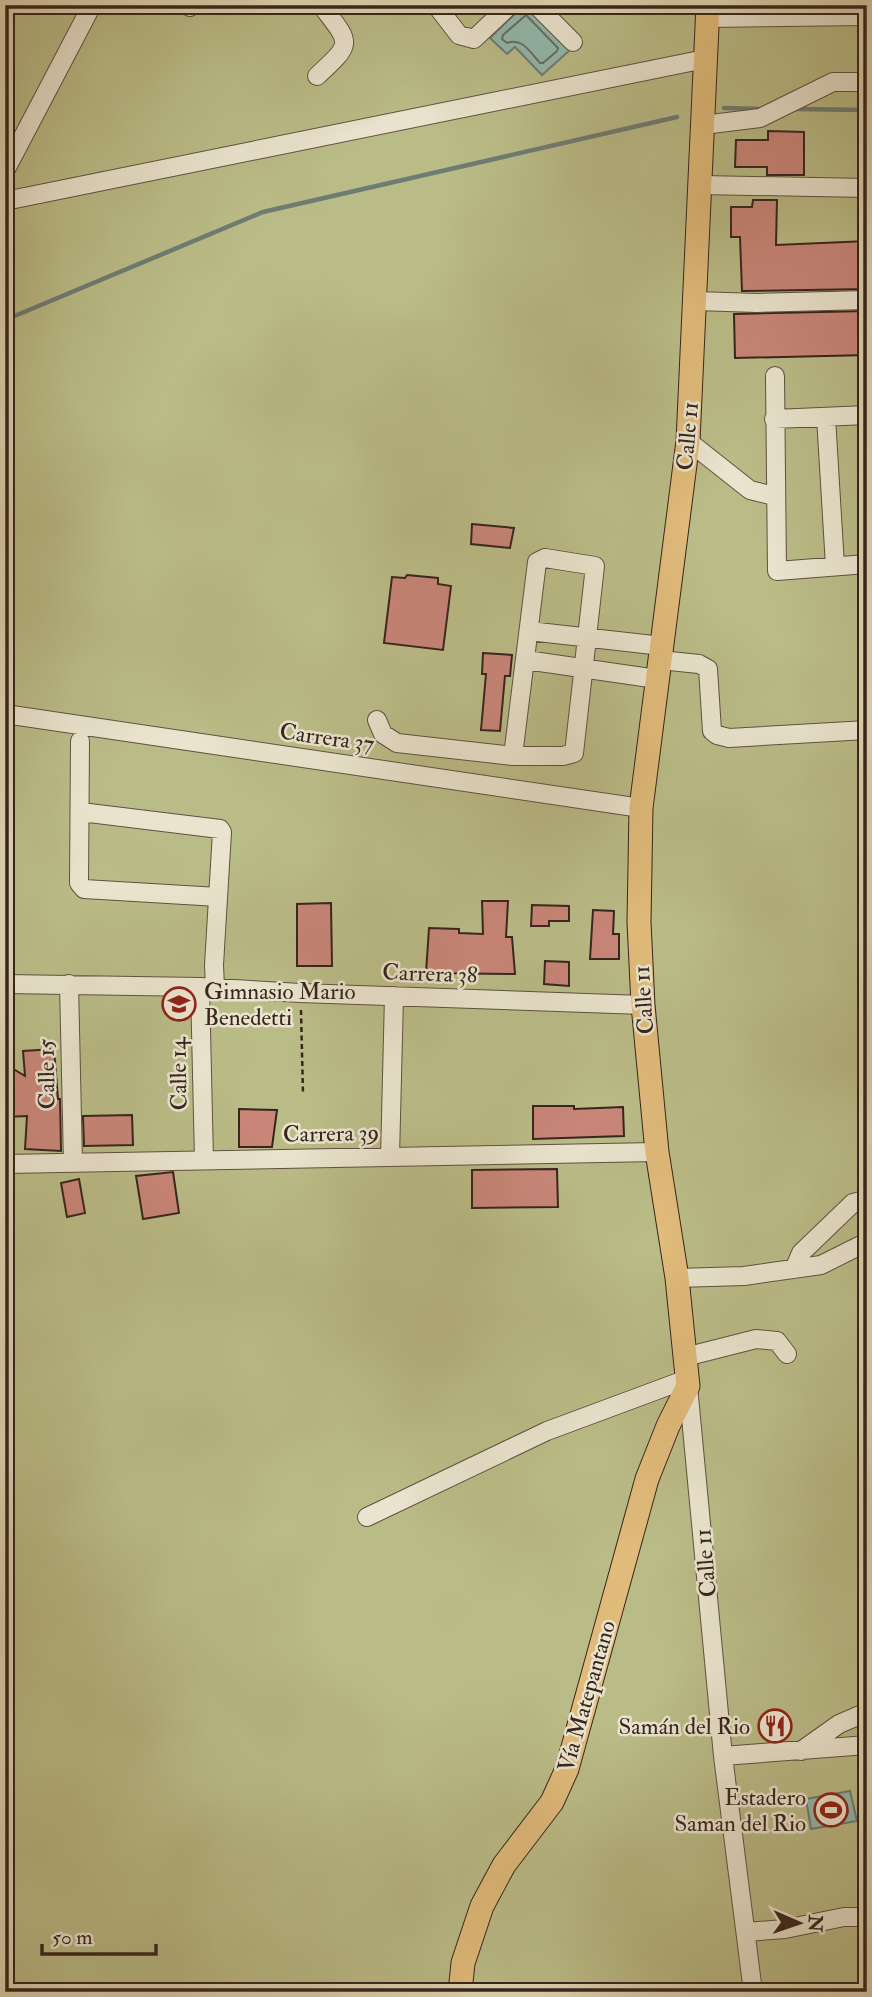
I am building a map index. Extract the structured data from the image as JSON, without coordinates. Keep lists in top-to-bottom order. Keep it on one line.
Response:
{"streets":{"main road":["Calle 11","Vía Matepantano"],"street":["Carrera 37","Carrera 38","Calle 15","Calle 14","Carrera 39"]},"crossings":[["Calle 11","Carrera 37"],["Calle 11","Carrera 38"],["Calle 11","Carrera 39"],["Calle 11","Vía Matepantano"],["Carrera 38","Calle 15"],["Carrera 38","Calle 14"],["Calle 15","Carrera 39"],["Calle 14","Carrera 39"]],"places":{"school or university":["Gimnasio Mario Benedetti"],"restaurant":["Samán del Rio"],"sports":["Estadero Saman del Rio"]},"scale_bar":"50 m","north":"right"}
